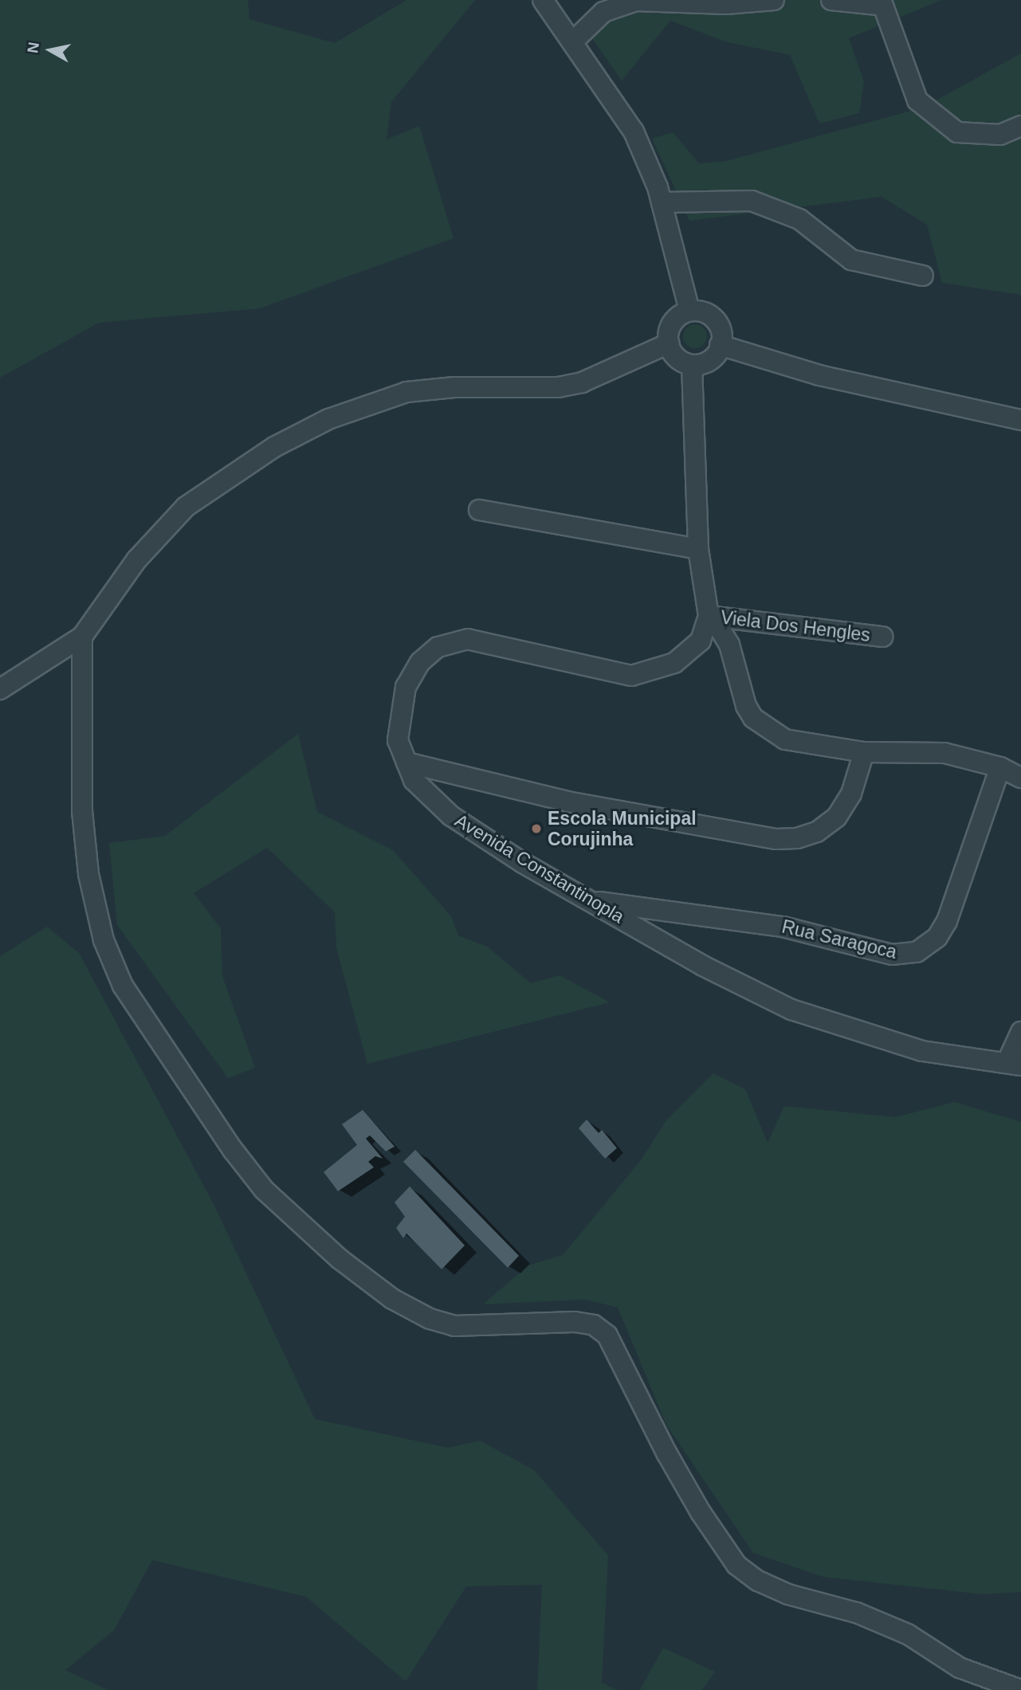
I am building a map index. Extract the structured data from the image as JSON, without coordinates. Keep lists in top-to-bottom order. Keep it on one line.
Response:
{"streets":{"street":["Viela Dos Hengles","Avenida Constantinopla","Rua Saragoca"]},"crossings":[["Viela Dos Hengles","Avenida Constantinopla"],["Avenida Constantinopla","Rua Saragoca"]],"places":["Escola Municipal Corujinha"],"north":"left"}
